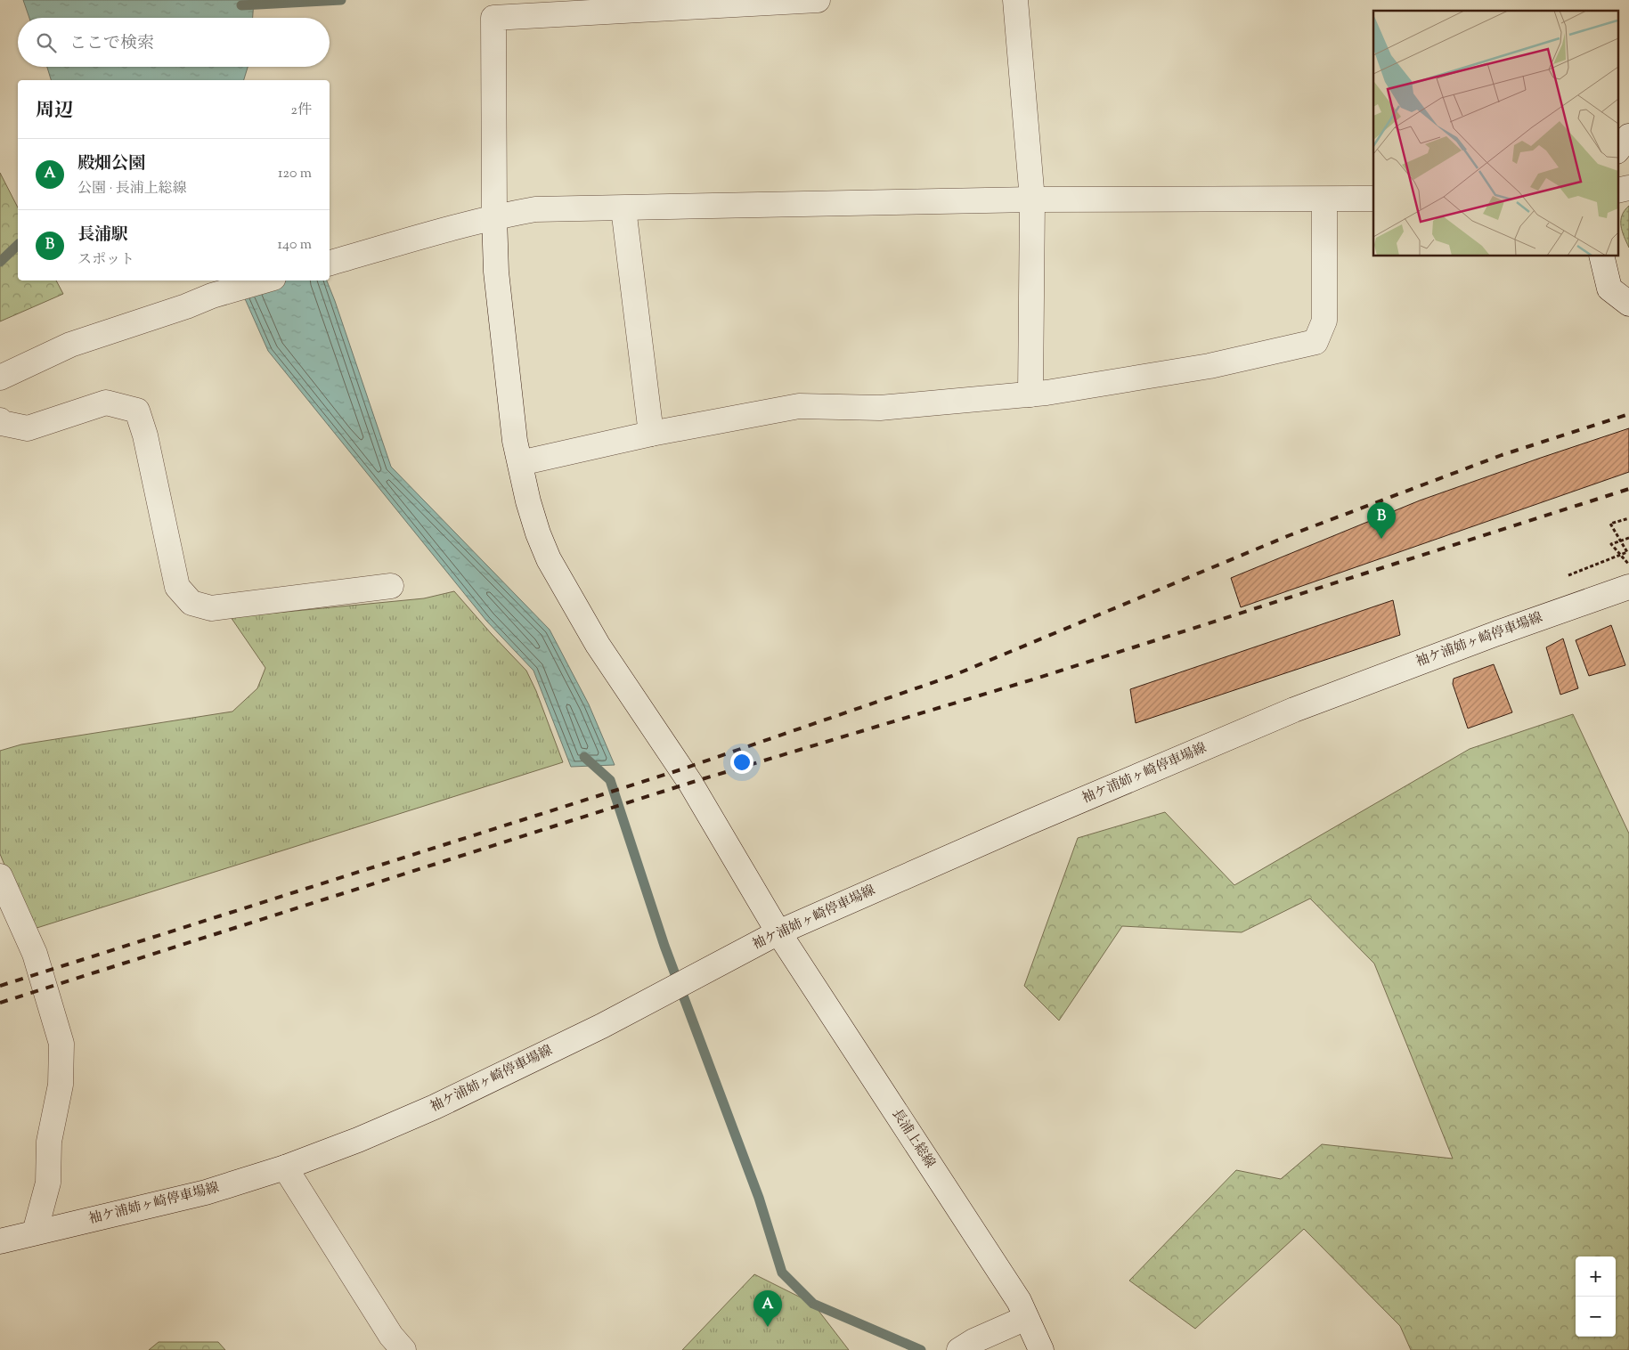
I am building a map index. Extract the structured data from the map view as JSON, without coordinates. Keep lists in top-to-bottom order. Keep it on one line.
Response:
{"streets":{"street":["袖ケ浦姉ヶ崎停車場線","長浦上総線"]},"crossings":[["袖ケ浦姉ヶ崎停車場線","長浦上総線"]],"page":{"search":"ここで検索","heading":["周辺","2件"],"list":[{"mark":"A","name":"殿畑公園","note":"公園 · 長浦上総線","value":"120 m"},{"mark":"B","name":"長浦駅","note":"スポット","value":"140 m"}],"pins":["B","A"],"map_buttons":["+","−"]}}
